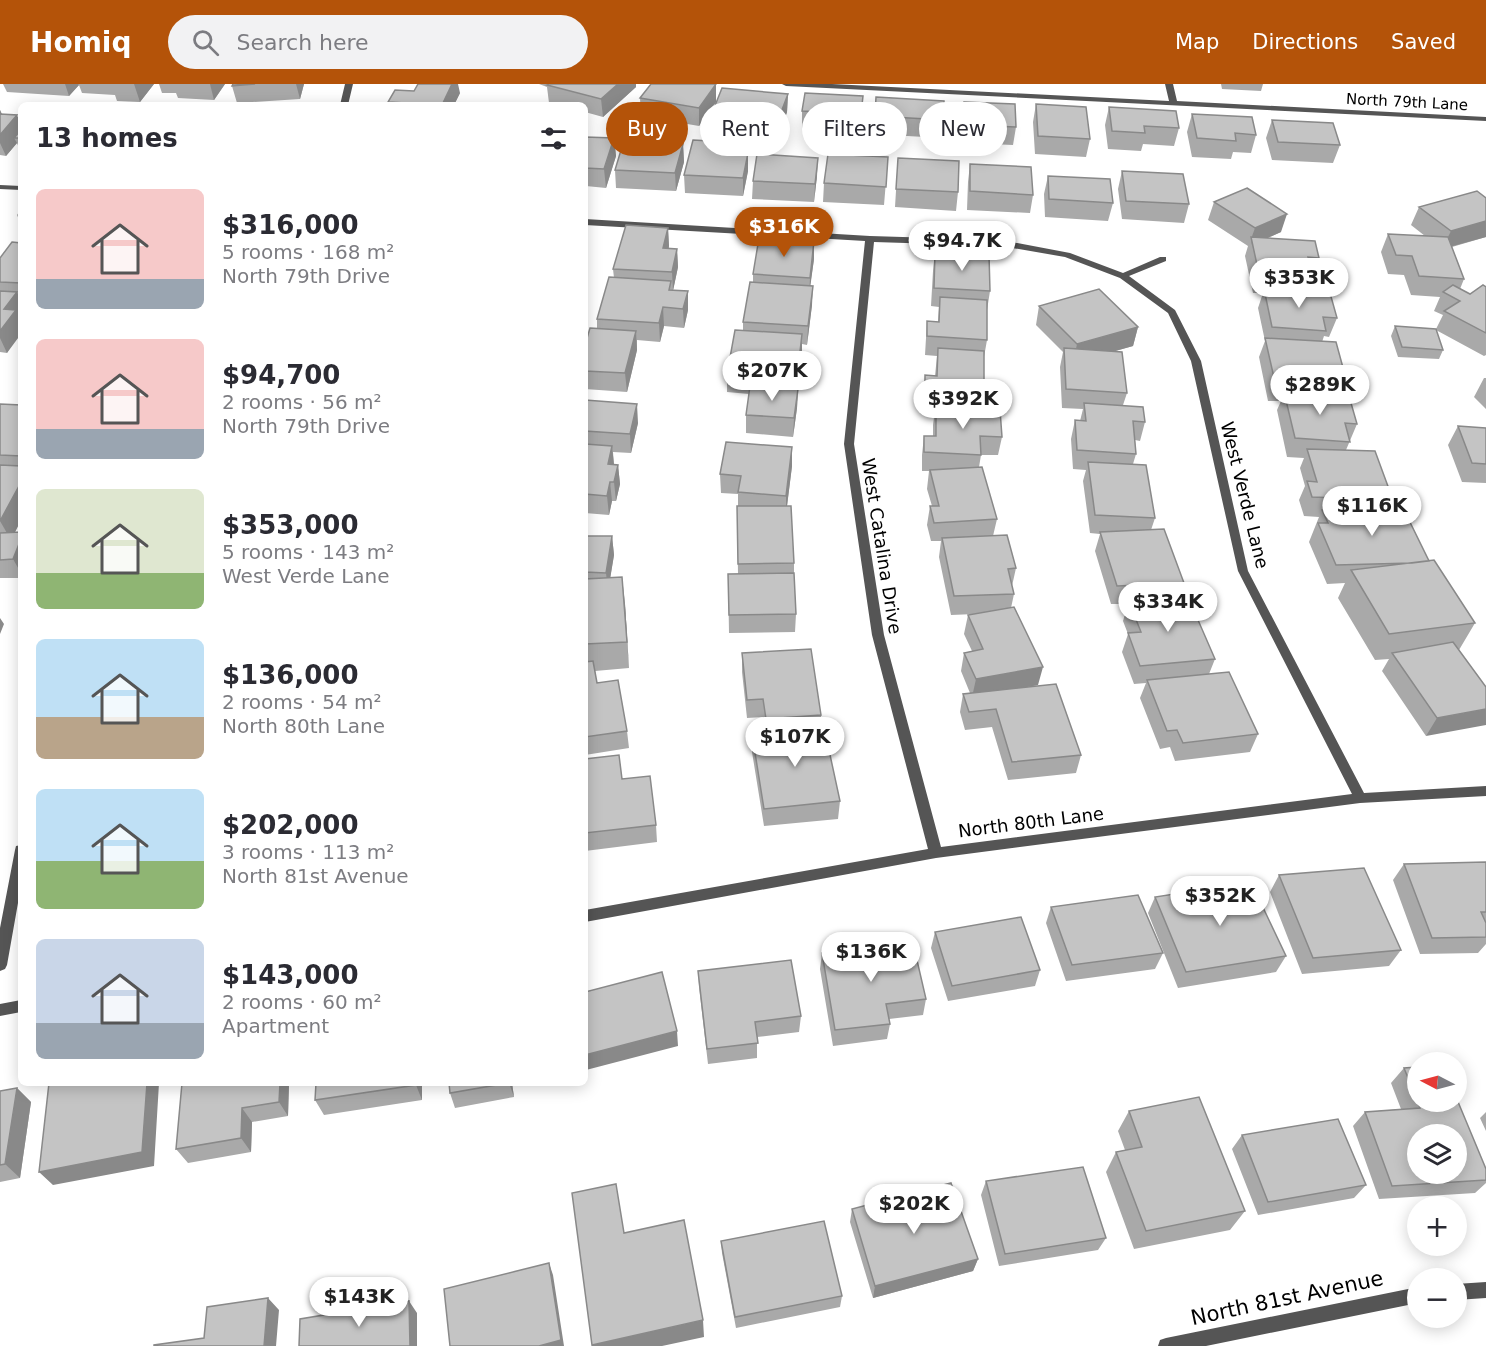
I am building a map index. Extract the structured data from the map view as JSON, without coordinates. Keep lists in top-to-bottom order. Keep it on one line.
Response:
{"streets":{"street":["North 79th Lane","West Verde Lane","West Catalina Drive","North 80th Lane","North 81st Avenue"]},"crossings":[["West Verde Lane","West Catalina Drive"],["West Verde Lane","North 80th Lane"],["West Catalina Drive","North 80th Lane"]],"north":"left","page":{"header":"Homiq","search":"Search here","nav":["Map","Directions","Saved"],"chip":["Buy","Rent","Filters","New"],"heading":"13 homes","list":[{"name":"$316,000","note":"5 rooms · 168 m² · North 79th Drive"},{"name":"$94,700","note":"2 rooms · 56 m² · North 79th Drive"},{"name":"$353,000","note":"5 rooms · 143 m² · West Verde Lane"},{"name":"$136,000","note":"2 rooms · 54 m² · North 80th Lane"},{"name":"$202,000","note":"3 rooms · 113 m² · North 81st Avenue"},{"name":"$143,000","note":"2 rooms · 60 m² · Apartment"}],"price":["$316K","$94.7K","$353K","$207K","$289K","$392K","$116K","$334K","$107K","$352K","$136K","$202K","$143K"],"map_buttons":["+","−"]}}
